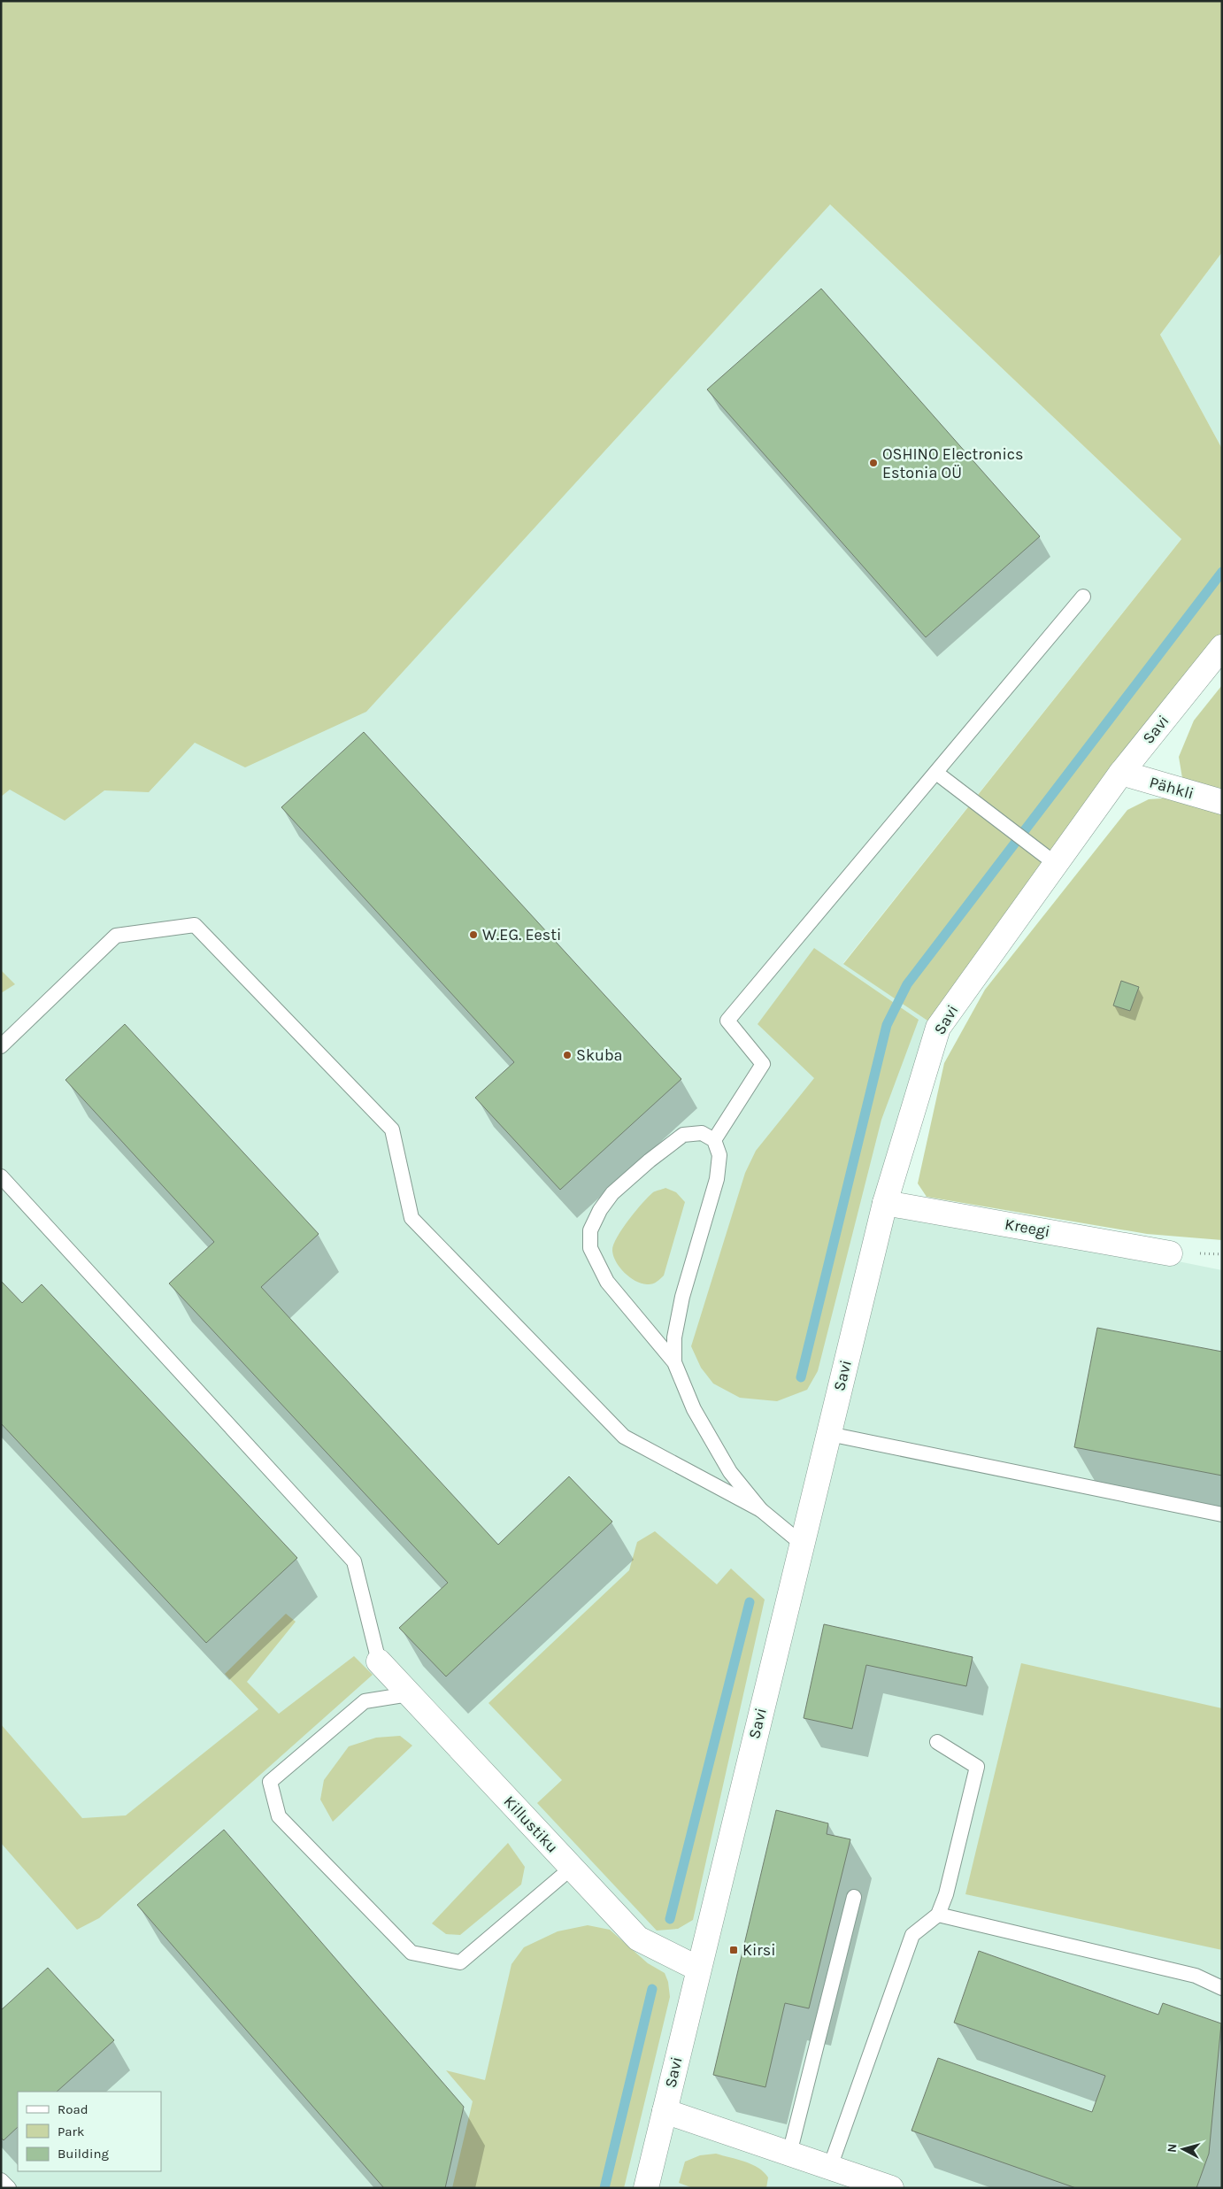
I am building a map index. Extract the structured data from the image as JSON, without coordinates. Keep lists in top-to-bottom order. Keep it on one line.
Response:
{"streets":{"street":["Savi","Pähkli","Kreegi","Killustiku"]},"crossings":[["Savi","Pähkli"],["Savi","Kreegi"],["Savi","Killustiku"]],"places":{"other":["OSHINO Electronics Estonia OÜ","W.EG. Eesti","Skuba"],"transit":["Kirsi"]},"legend":["Road","Park","Building"],"north":"left"}
